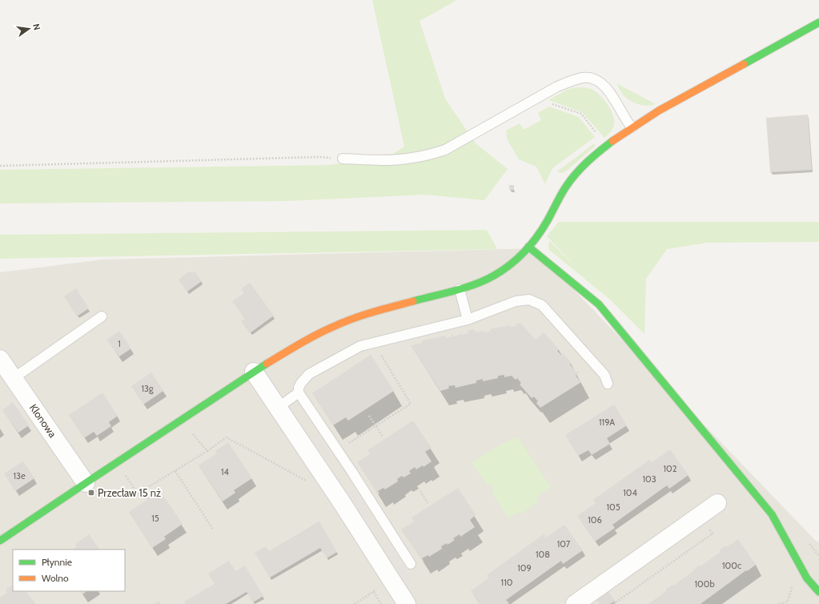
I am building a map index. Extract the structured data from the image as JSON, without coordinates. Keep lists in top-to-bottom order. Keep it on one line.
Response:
{"streets":{"street":["Klonowa"]},"places":{"transit":["Przecław 15 nż"]},"house_numbers":["1","13g","119A","102","14","13e","103","104","105","15","106","107","108","100c","109","110","100b"],"legend":["Płynnie","Wolno"],"north":"right"}
